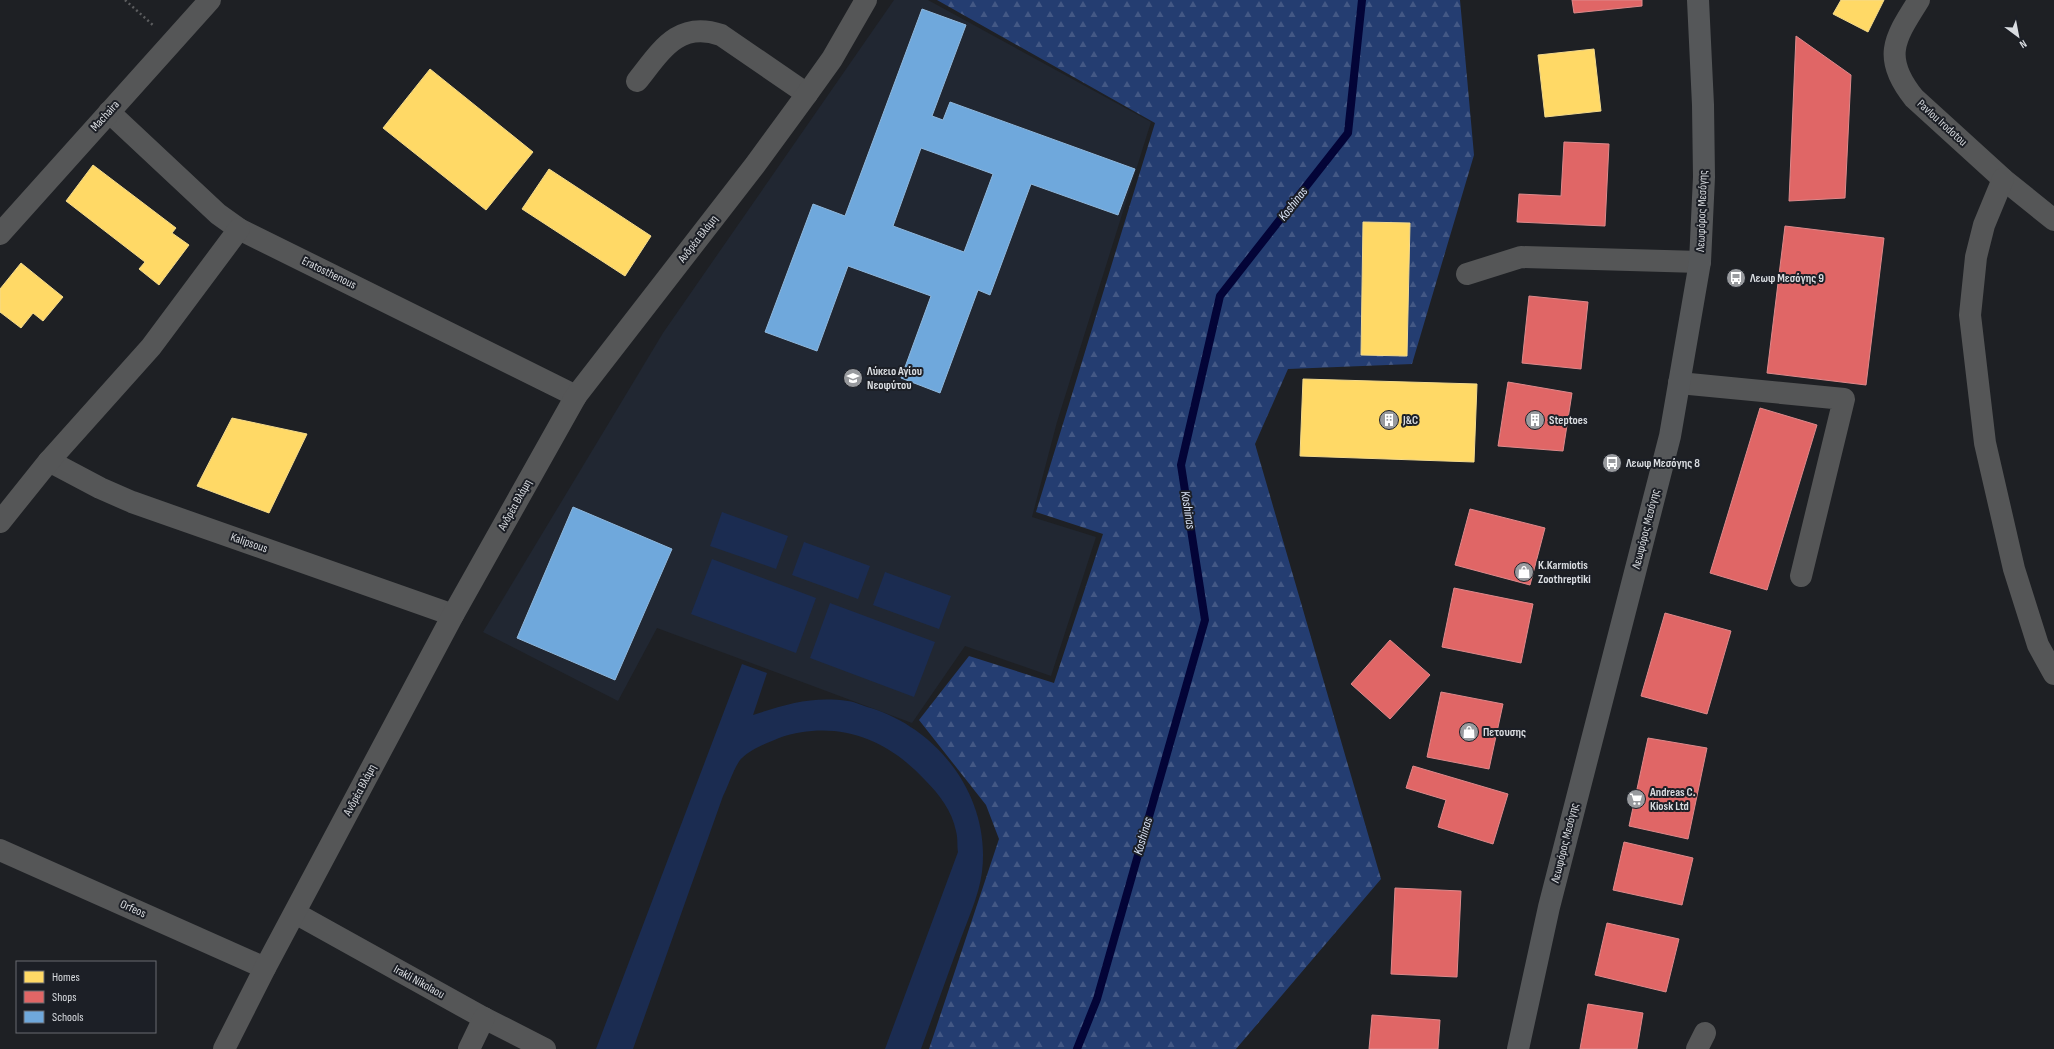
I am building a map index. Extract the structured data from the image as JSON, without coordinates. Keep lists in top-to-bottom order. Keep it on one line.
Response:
{"streets":{"main road":["Λεωφόρος Μεσόγης"],"street":["Machaira","Pavlou Irodotou","Ανδρέα Βλάμη","Eratosthenous","Kalipsous","Orfeos","Irakli Nikolaou"]},"crossings":[["Machaira","Eratosthenous"],["Ανδρέα Βλάμη","Eratosthenous"],["Ανδρέα Βλάμη","Kalipsous"],["Ανδρέα Βλάμη","Orfeos"],["Ανδρέα Βλάμη","Irakli Nikolaou"]],"water":["Koshinas"],"places":{"bus stop":["Λεωφ Μεσόγης 9","Λεωφ Μεσόγης 8"],"school or university":["Λύκειο Αγίου Νεοφύτου"],"building":["J&C","Steptoes"],"shop":["K.Karmiotis Zoothreptiki","Πετουσης"],"supermarket":["Andreas C. Kiosk Ltd"]},"legend":["Homes","Shops","Schools"],"north":"bottom right"}
